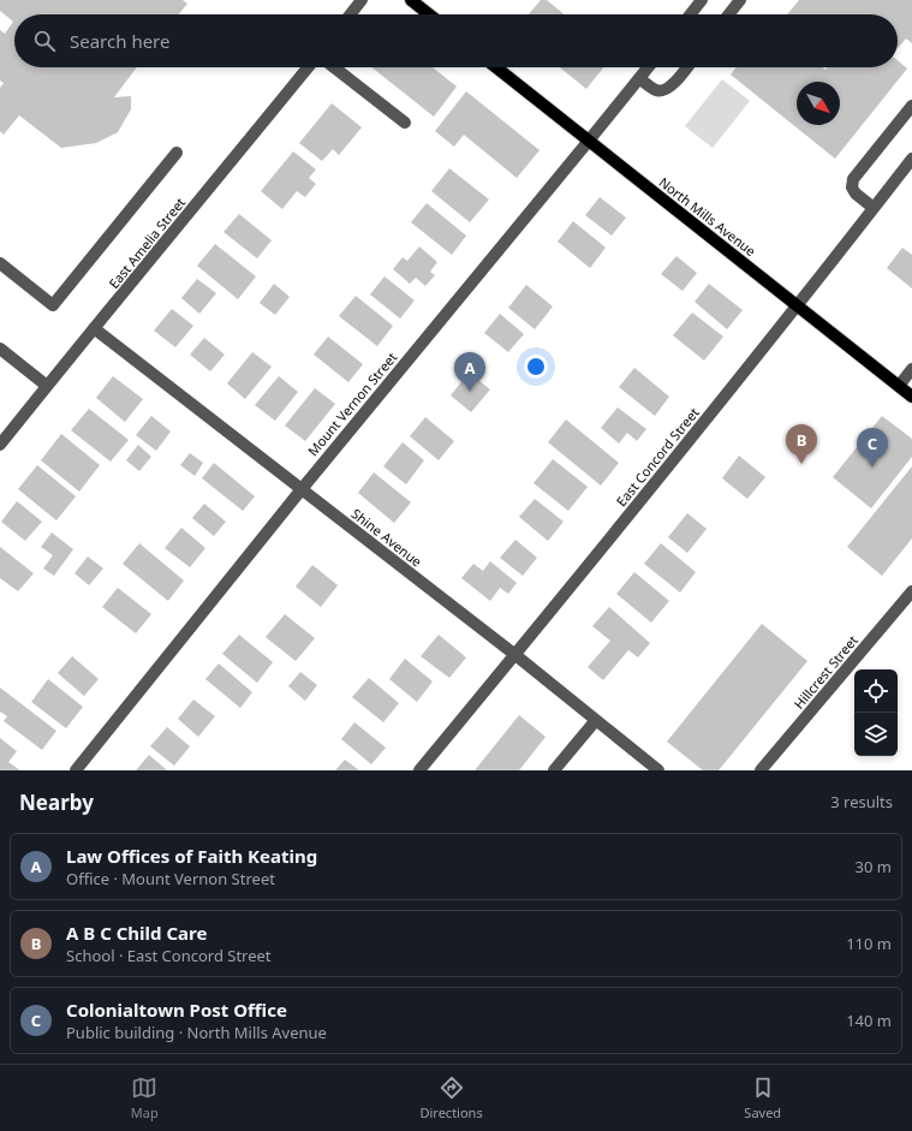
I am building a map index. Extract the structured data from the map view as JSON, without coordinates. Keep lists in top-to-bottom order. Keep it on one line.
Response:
{"streets":{"main road":["North Mills Avenue"],"street":["East Amelia Street","Mount Vernon Street","East Concord Street","Shine Avenue","Hillcrest Street"]},"crossings":[["North Mills Avenue","Mount Vernon Street"],["North Mills Avenue","East Concord Street"],["East Amelia Street","Shine Avenue"],["Mount Vernon Street","Shine Avenue"],["East Concord Street","Shine Avenue"]],"north":"bottom right","page":{"search":"Search here","pins":["A","B","C"],"heading":["Nearby","3 results"],"list":[{"mark":"A","name":"Law Offices of Faith Keating","note":"Office · Mount Vernon Street","value":"30 m"},{"mark":"B","name":"A B C Child Care","note":"School · East Concord Street","value":"110 m"},{"mark":"C","name":"Colonialtown Post Office","note":"Public building · North Mills Avenue","value":"140 m"}],"nav":["Map","Directions","Saved"]}}
